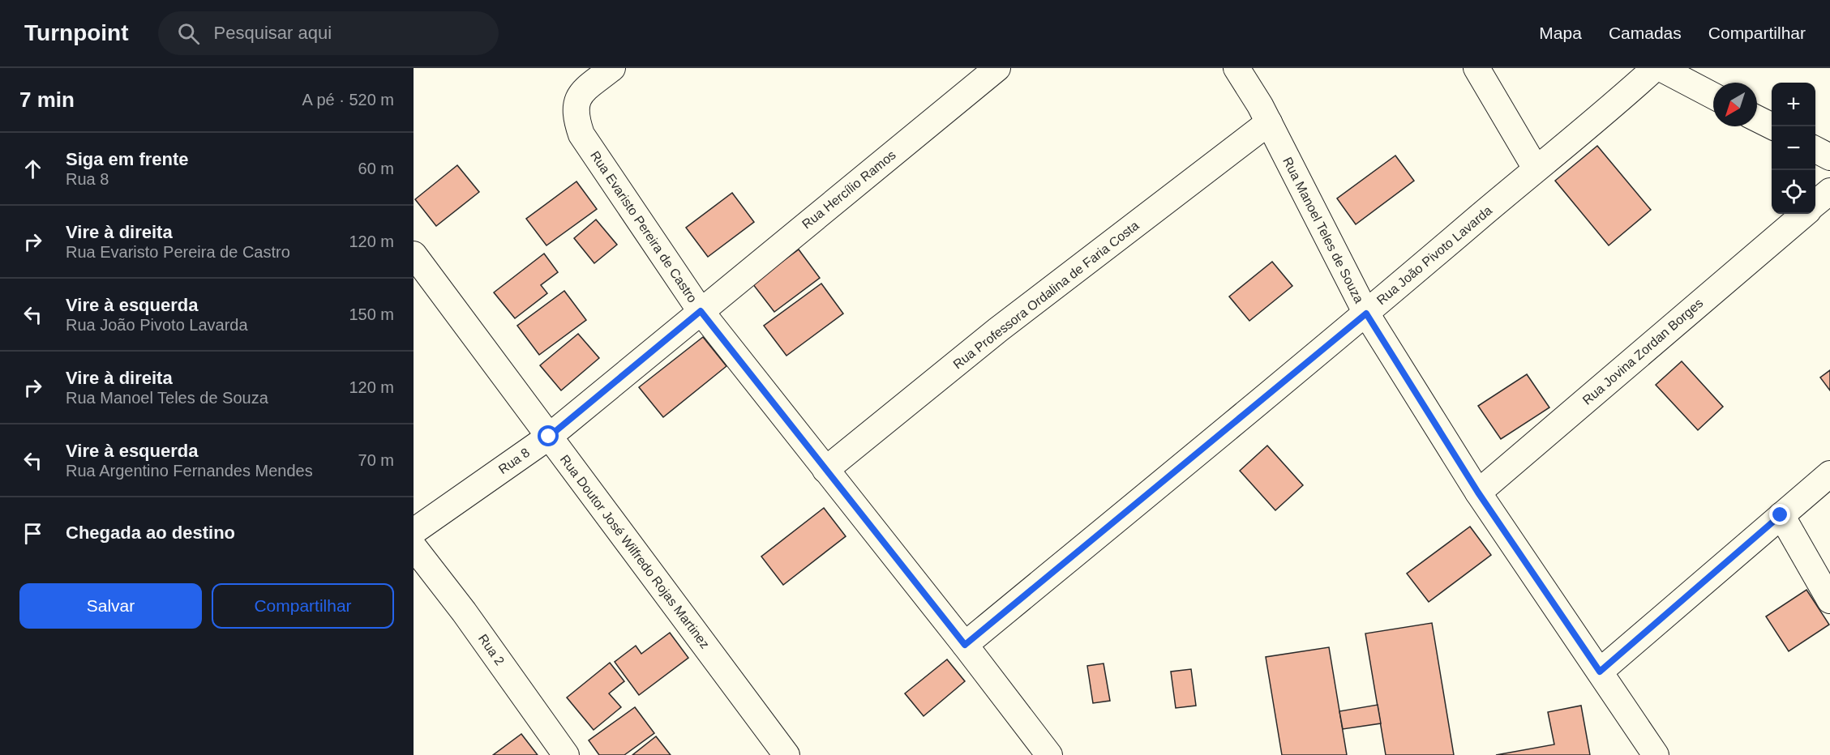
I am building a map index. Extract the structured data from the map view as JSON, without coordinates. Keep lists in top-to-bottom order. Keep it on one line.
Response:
{"streets":{"street":["Rua Hercílio Ramos","Rua Evaristo Pereira de Castro","Rua Manoel Teles de Souza","Rua João Pivoto Lavarda","Rua Professora Ordalina de Faria Costa","Rua Jovina Zordan Borges","Rua 8","Rua Doutor José Wilfredo Rojas Martinez","Rua 2"]},"crossings":[["Rua Hercílio Ramos","Rua Evaristo Pereira de Castro"],["Rua Hercílio Ramos","Rua 8"],["Rua Evaristo Pereira de Castro","Rua João Pivoto Lavarda"],["Rua Evaristo Pereira de Castro","Rua Professora Ordalina de Faria Costa"],["Rua Evaristo Pereira de Castro","Rua 8"],["Rua Manoel Teles de Souza","Rua João Pivoto Lavarda"],["Rua Manoel Teles de Souza","Rua Professora Ordalina de Faria Costa"],["Rua Manoel Teles de Souza","Rua Jovina Zordan Borges"],["Rua 8","Rua Doutor José Wilfredo Rojas Martinez"]],"north":"bottom left","page":{"header":"Turnpoint","search":"Pesquisar aqui","nav":["Mapa","Camadas","Compartilhar"],"heading":["7 min","A pé · 520 m"],"map_buttons":["+","−"],"list":[["Siga em frente","Rua 8","60 m"],["Vire à direita","Rua Evaristo Pereira de Castro","120 m"],["Vire à esquerda","Rua João Pivoto Lavarda","150 m"],["Vire à direita","Rua Manoel Teles de Souza","120 m"],["Vire à esquerda","Rua Argentino Fernandes Mendes","70 m"],"Chegada ao destino"],"buttons":["Salvar","Compartilhar"]}}
